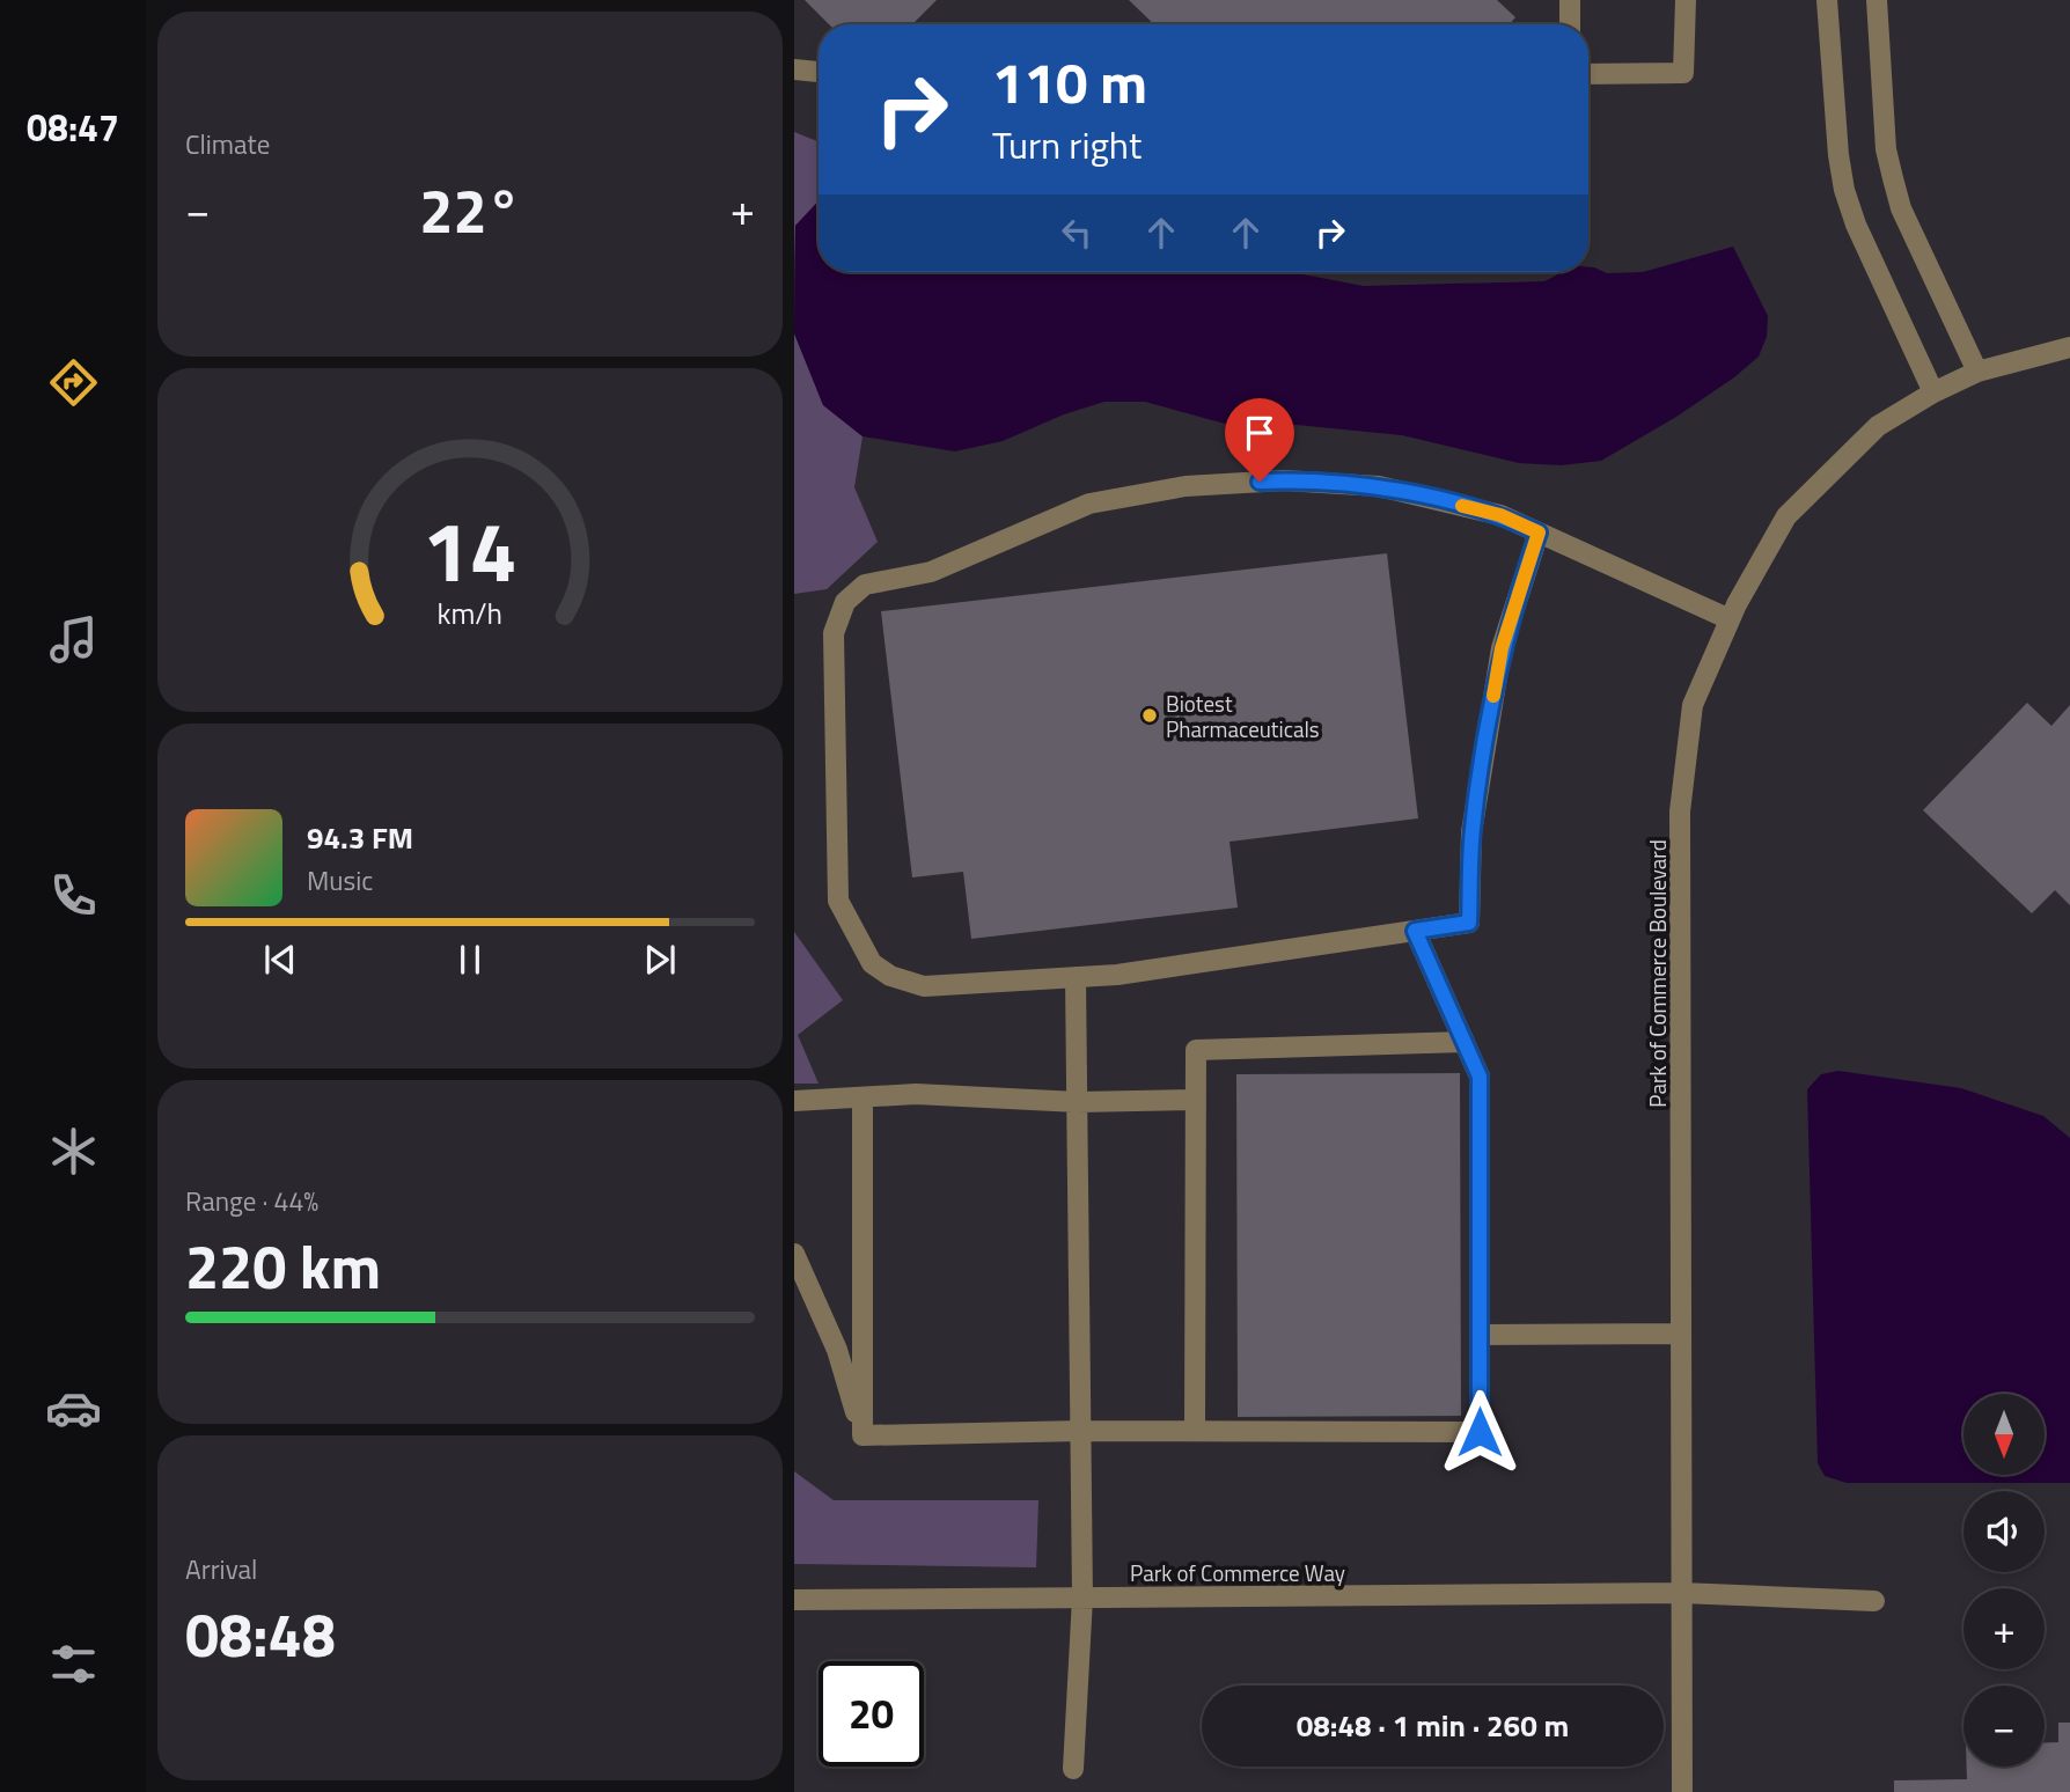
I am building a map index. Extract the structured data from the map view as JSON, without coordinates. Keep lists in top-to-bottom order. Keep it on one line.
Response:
{"streets":{"street":["Park of Commerce Boulevard","Park of Commerce Way"]},"crossings":[["Park of Commerce Boulevard","Park of Commerce Way"]],"places":["Biotest Pharmaceuticals"],"north":"bottom","page":{"tabs":"08:47","tile":["Climate",["Range · 44%","220 km"],["Arrival","08:48"]],"turn":["110 m","Turn right"],"heat":["−","22°","+"],"song":["94.3 FM","Music"],"map_buttons":["+","−"],"limit":"20","trip":"08:48 · 1 min · 260 m","gauge":["14","km/h"]}}
